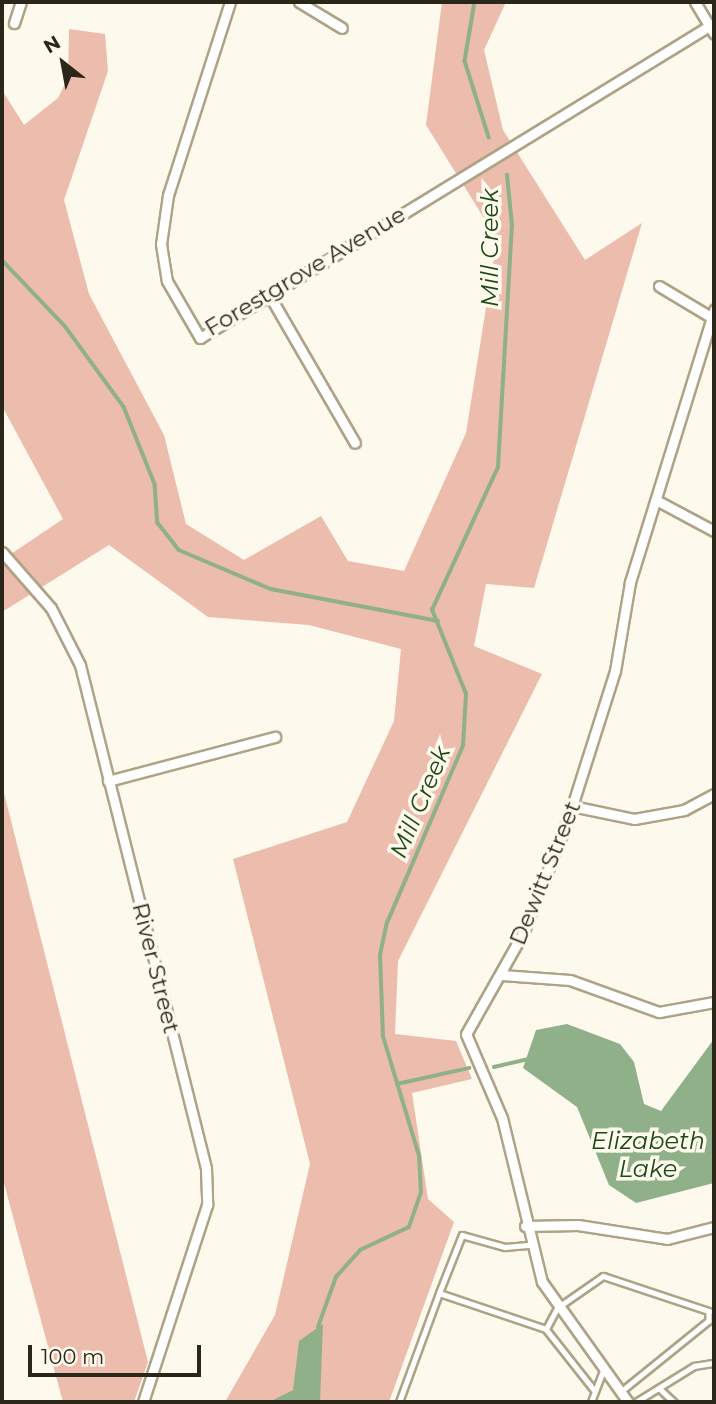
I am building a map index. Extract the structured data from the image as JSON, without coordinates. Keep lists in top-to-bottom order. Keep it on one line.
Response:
{"streets":{"street":["Forestgrove Avenue","Dewitt Street","River Street"]},"water":["Mill Creek","Elizabeth Lake"],"scale_bar":"100 m","north":"top left"}
